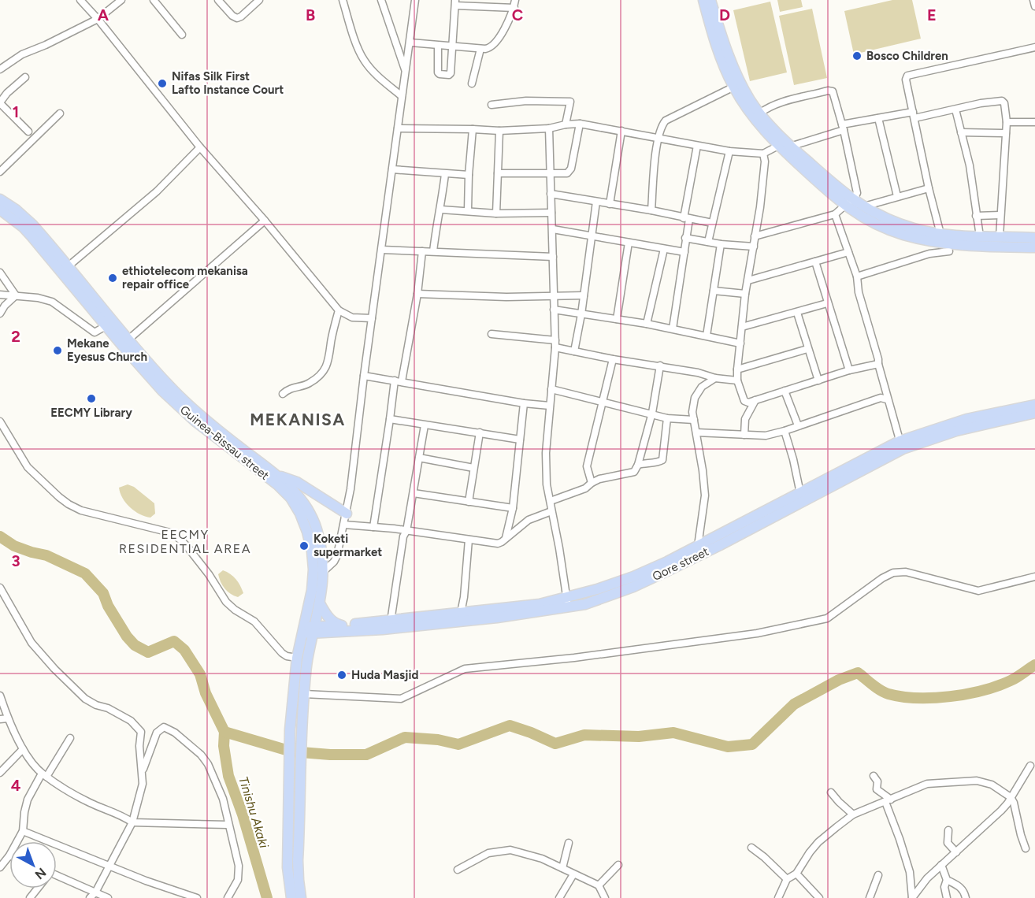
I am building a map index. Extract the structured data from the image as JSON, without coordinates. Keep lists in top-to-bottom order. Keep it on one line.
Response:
{"streets":{"main road":["Guinea-Bissau street","Qore street"]},"crossings":[["Guinea-Bissau street","Qore street"]],"districts":["MEKANISA","EECMY RESIDENTIAL AREA"],"water":["Tinishu Akaki"],"places":["Bosco Children","Nifas Silk First Lafto Instance Court","ethiotelecom mekanisa repair office","Mekane Eyesus Church","EECMY Library","Koketi supermarket","Huda Masjid"],"north":"bottom right","grid":{"columns":["A","B","C","D","E"],"rows":["1","2","3","4"]}}
